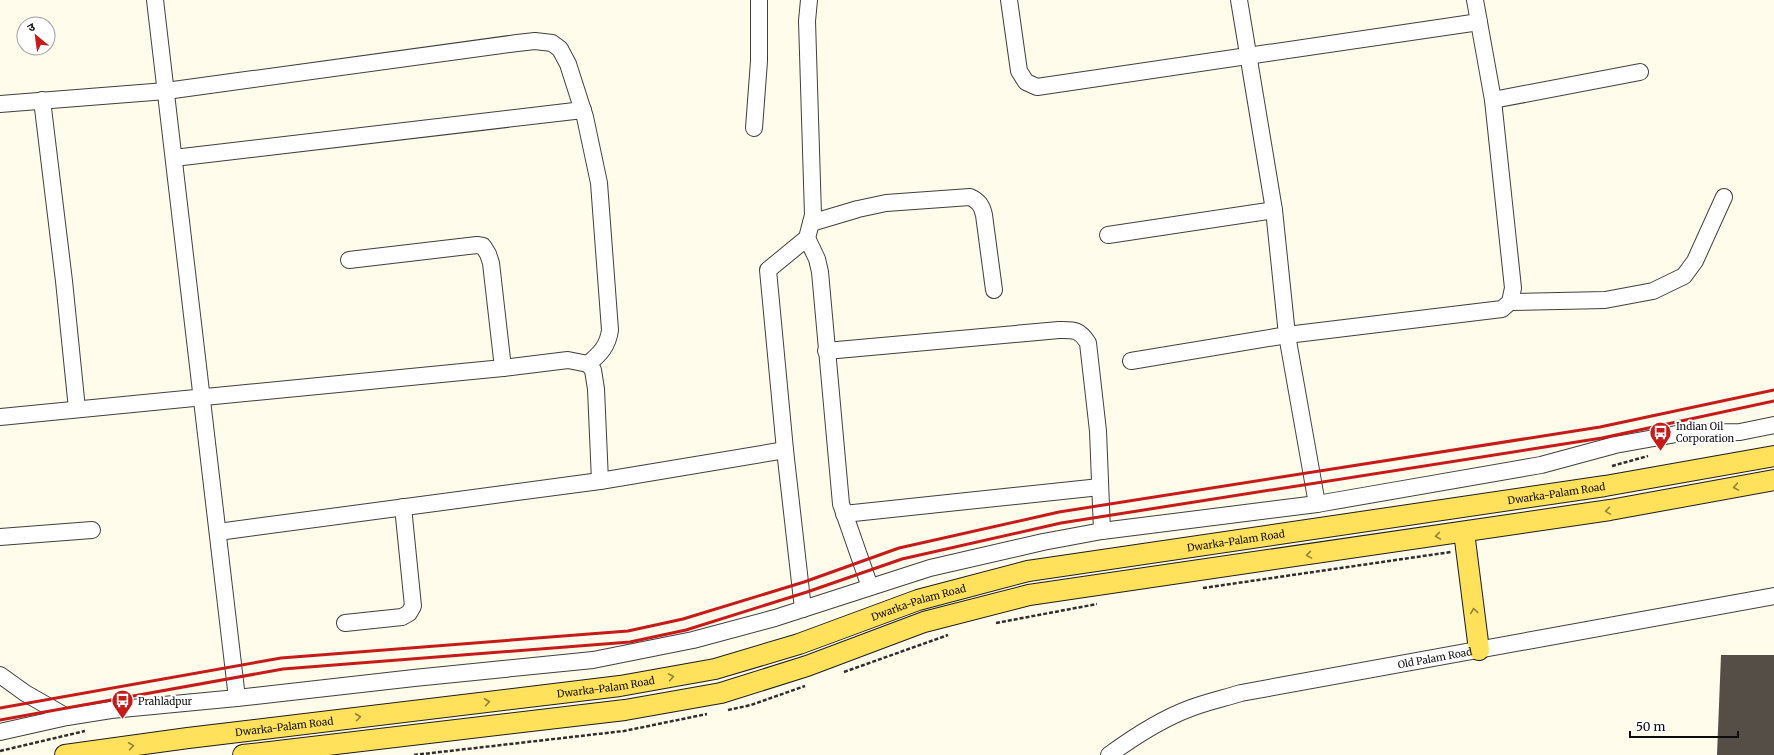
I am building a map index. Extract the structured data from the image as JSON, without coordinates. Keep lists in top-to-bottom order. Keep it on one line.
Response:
{"streets":{"main road":["Dwarka-Palam Road"],"street":["Old Palam Road"]},"places":{"bus stop":["Indian Oil Corporation","Prahladpur"]},"scale_bar":"50 m","north":"top left"}
